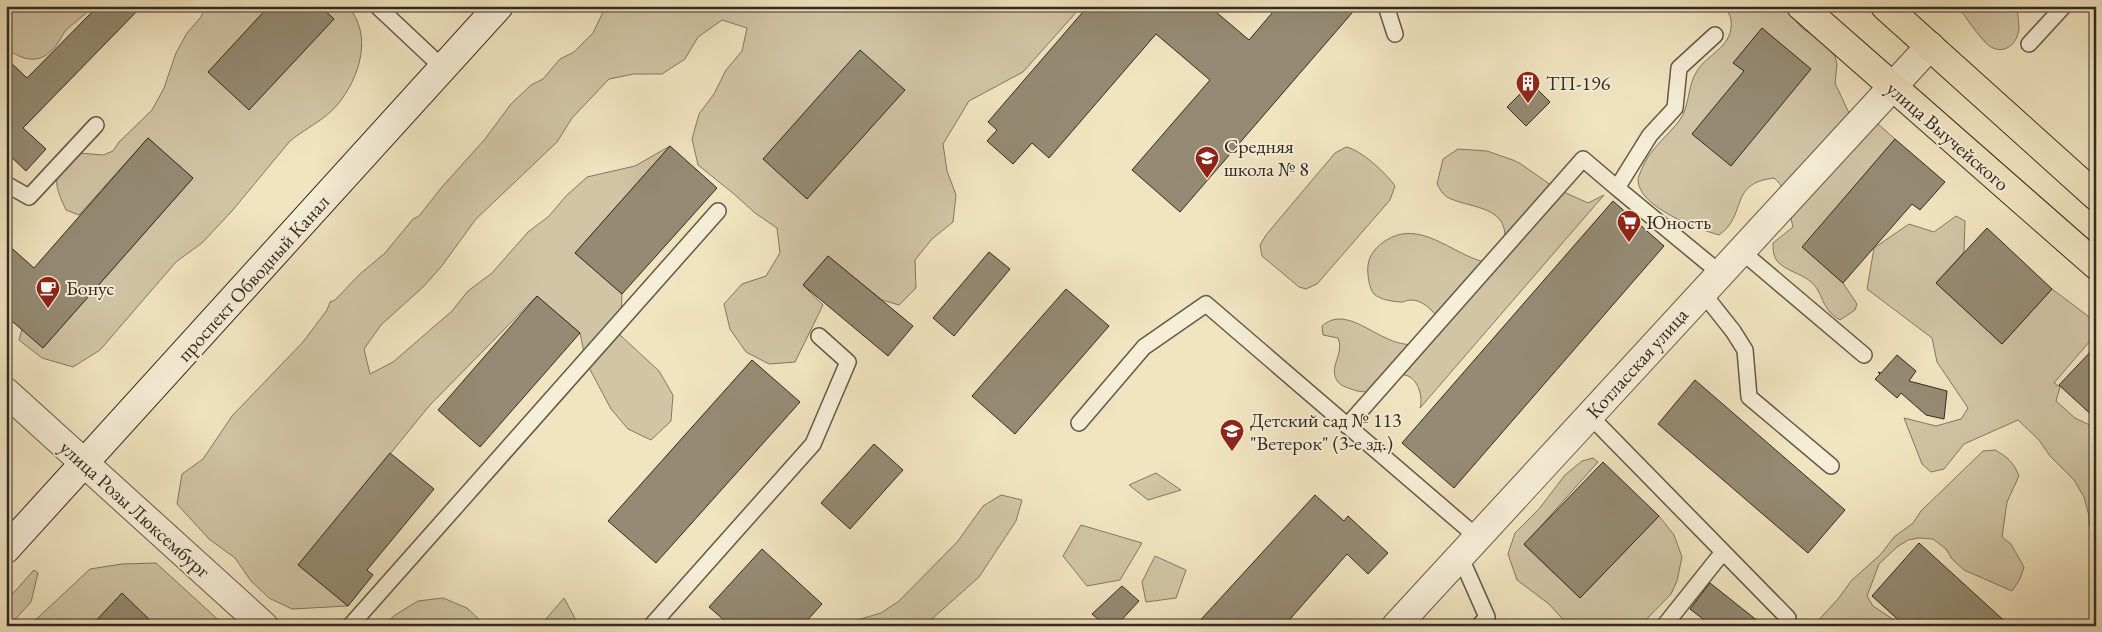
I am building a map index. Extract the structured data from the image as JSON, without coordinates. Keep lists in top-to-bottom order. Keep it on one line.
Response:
{"streets":{"main road":["улица Выучейского"],"street":["проспект Обводный Канал","Котласская улица","улица Розы Люксембург"]},"crossings":[["улица Выучейского","Котласская улица"],["проспект Обводный Канал","улица Розы Люксембург"]],"places":{"building":["ТП-196"],"school or university":["Средняя школа № 8","Детский сад № 113 \"Ветерок\" (3-е зд.)"],"supermarket":["Юность"],"cafe":["Бонус"]}}
